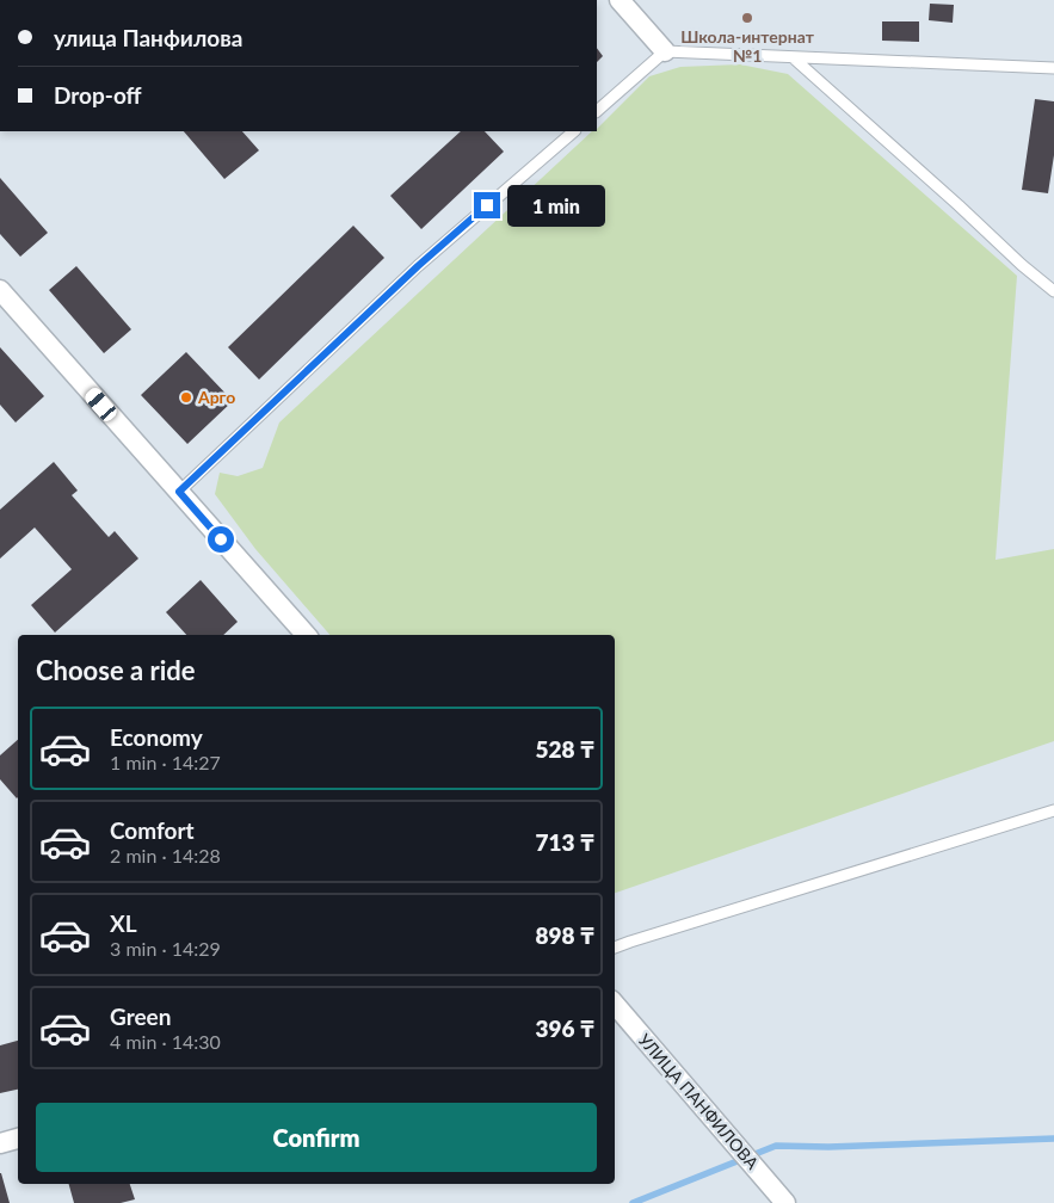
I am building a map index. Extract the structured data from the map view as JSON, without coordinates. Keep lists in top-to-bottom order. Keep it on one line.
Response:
{"streets":{"street":["УЛИЦА ПАНФИЛОВА"]},"places":["Школа-интернат №1","Арго"],"page":{"banner":["улица Панфилова","Drop-off"],"bubble":"1 min","heading":"Choose a ride","list":[{"name":"Economy","note":"1 min · 14:27","value":"528 ₸"},{"name":"Comfort","note":"2 min · 14:28","value":"713 ₸"},{"name":"XL","note":"3 min · 14:29","value":"898 ₸"},{"name":"Green","note":"4 min · 14:30","value":"396 ₸"}],"buttons":"Confirm"}}
